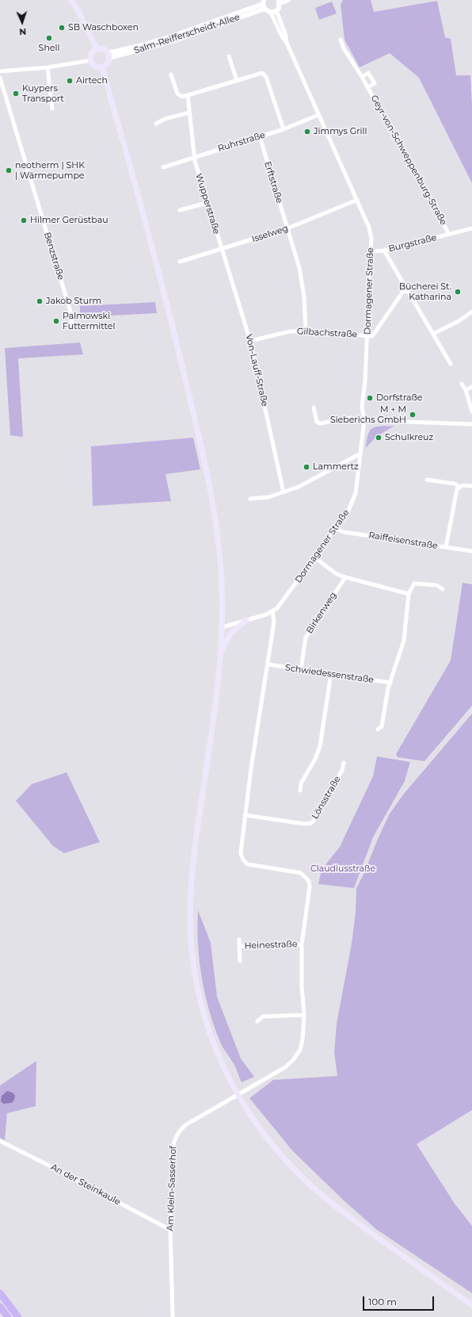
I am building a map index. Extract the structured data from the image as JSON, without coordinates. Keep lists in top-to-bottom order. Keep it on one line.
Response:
{"streets":{"street":["Salm-Reifferscheidt-Allee","Ruhrstraße","Geyr-von-Schweppenburg-Straße","Erftstraße","Wupperstraße","Isselweg","Burgstraße","Benzstraße","Dormagener Straße","Gilbachstraße","Von-Lauff-Straße","Raiffeisenstraße","Birkenweg","Schwiedessenstraße","Lönsstraße","Heinestraße","An der Steinkaule","Am Klein-Sasserhof"]},"crossings":[["Ruhrstraße","Erftstraße"],["Ruhrstraße","Wupperstraße"],["Geyr-von-Schweppenburg-Straße","Burgstraße"],["Erftstraße","Isselweg"],["Erftstraße","Gilbachstraße"],["Wupperstraße","Isselweg"],["Wupperstraße","Von-Lauff-Straße"],["Isselweg","Dormagener Straße"],["Isselweg","Von-Lauff-Straße"],["Burgstraße","Dormagener Straße"],["Dormagener Straße","Gilbachstraße"],["Dormagener Straße","Raiffeisenstraße"],["Gilbachstraße","Von-Lauff-Straße"],["Birkenweg","Schwiedessenstraße"],["An der Steinkaule","Am Klein-Sasserhof"]],"parks":["Claudiusstraße"],"places":["SB Waschboxen","Shell","Airtech","Kuypers Transport","Jimmys Grill","neotherm | SHK | Wärmepumpe","Hilmer Gerüstbau","Bücherei St. Katharina","Jakob Sturm","Palmowski Futtermittel","Dorfstraße","M + M Sieberichs GmbH","Schulkreuz","Lammertz"],"scale_bar":"100 m","north":"bottom"}
